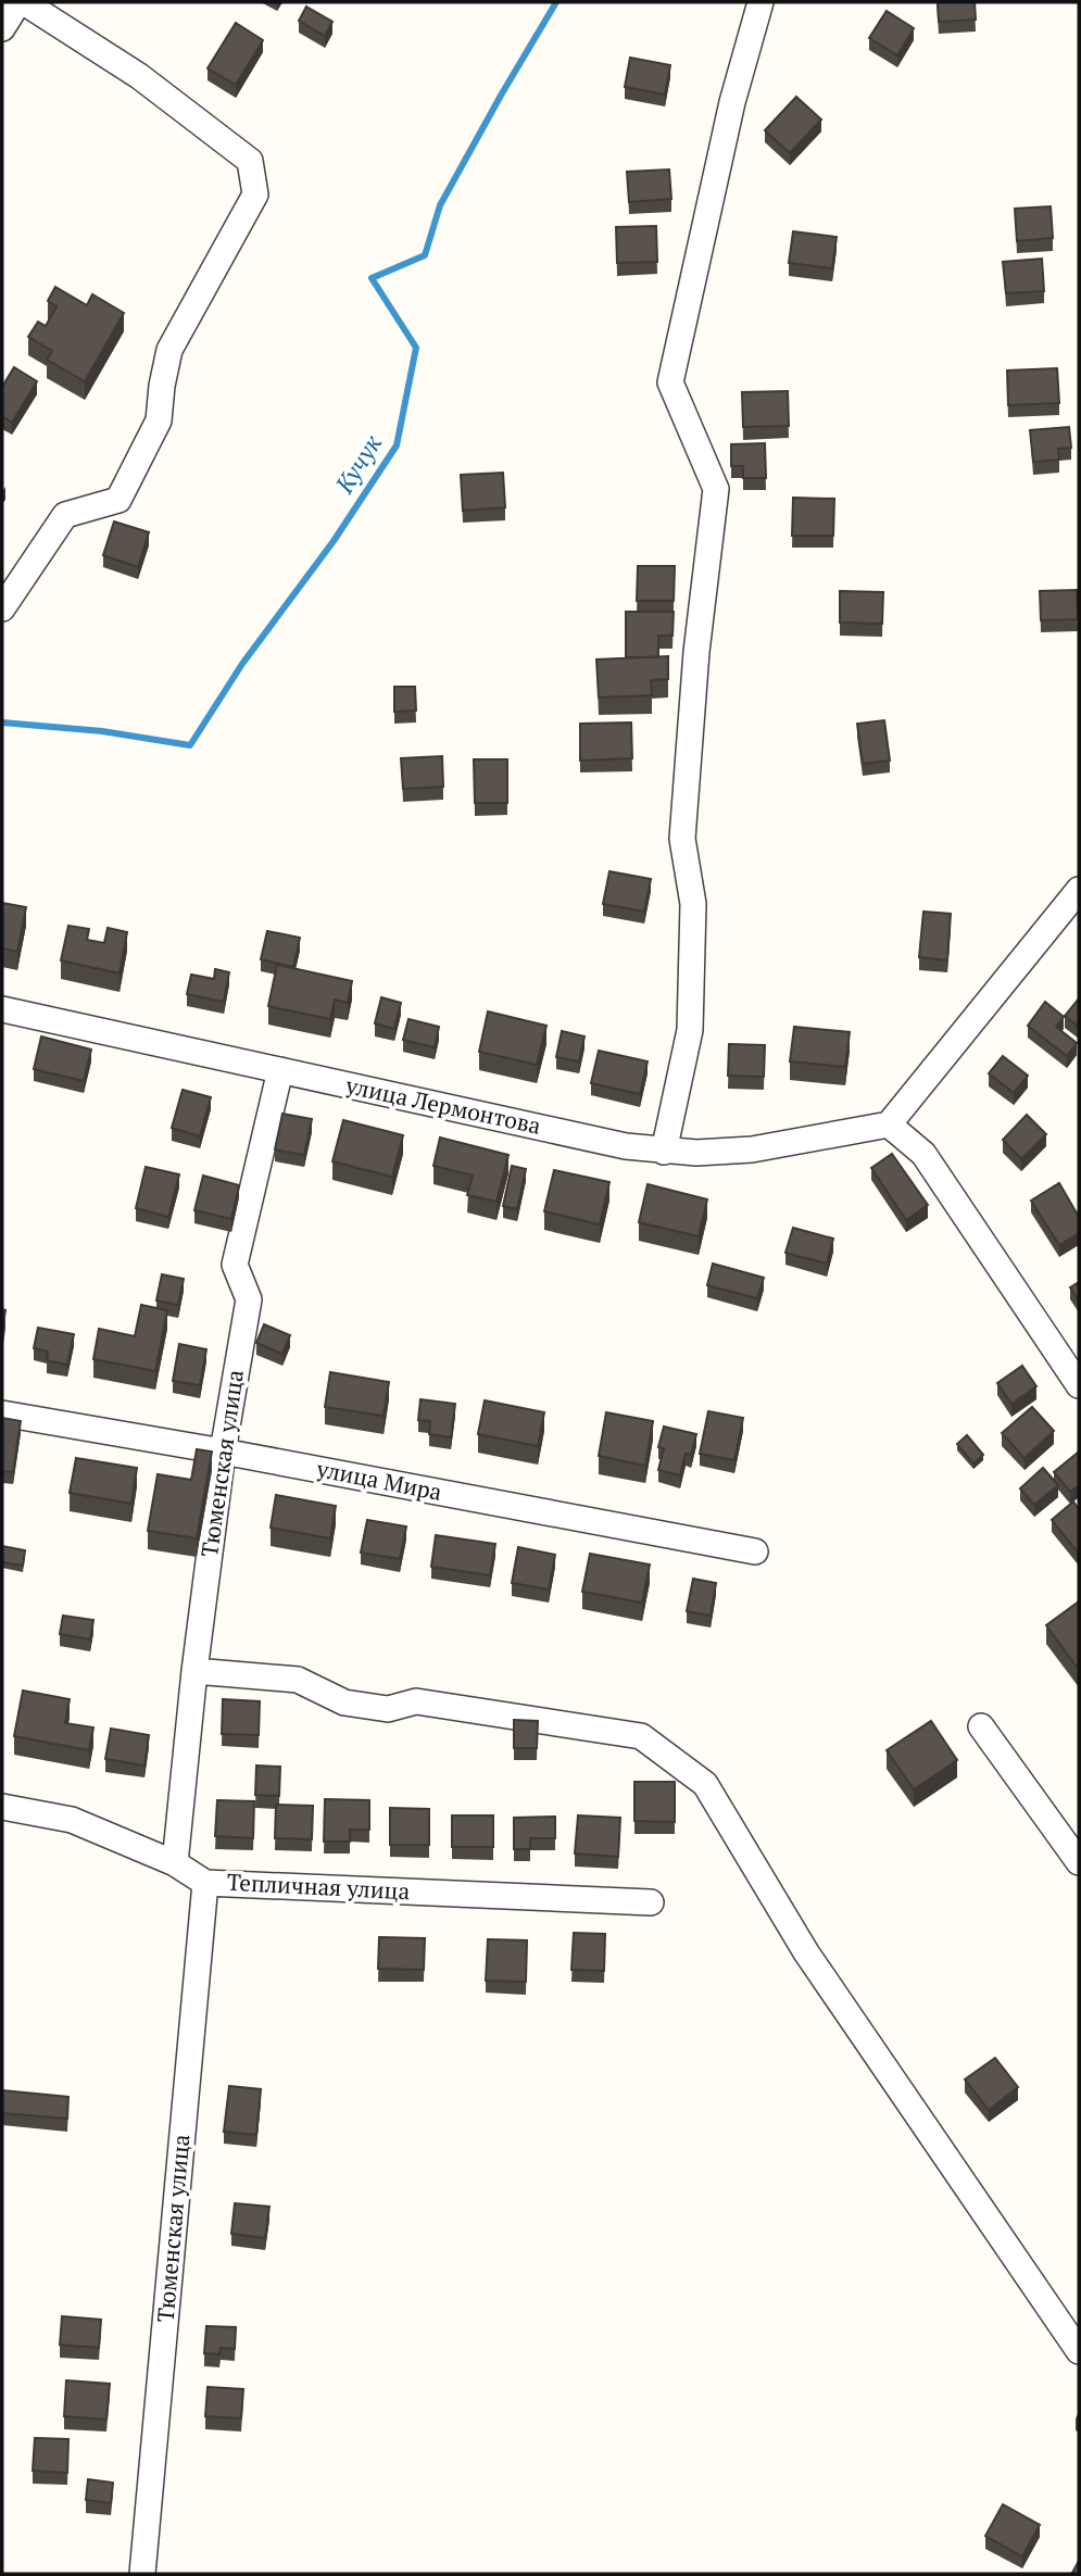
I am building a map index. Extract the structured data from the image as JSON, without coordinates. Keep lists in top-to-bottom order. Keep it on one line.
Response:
{"streets":{"street":["улица Лермонтова","Тюменская улица","улица Мира","Тепличная улица"]},"crossings":[["улица Лермонтова","Тюменская улица"],["Тюменская улица","улица Мира"],["Тюменская улица","Тепличная улица"]],"water":["Кучук"]}
